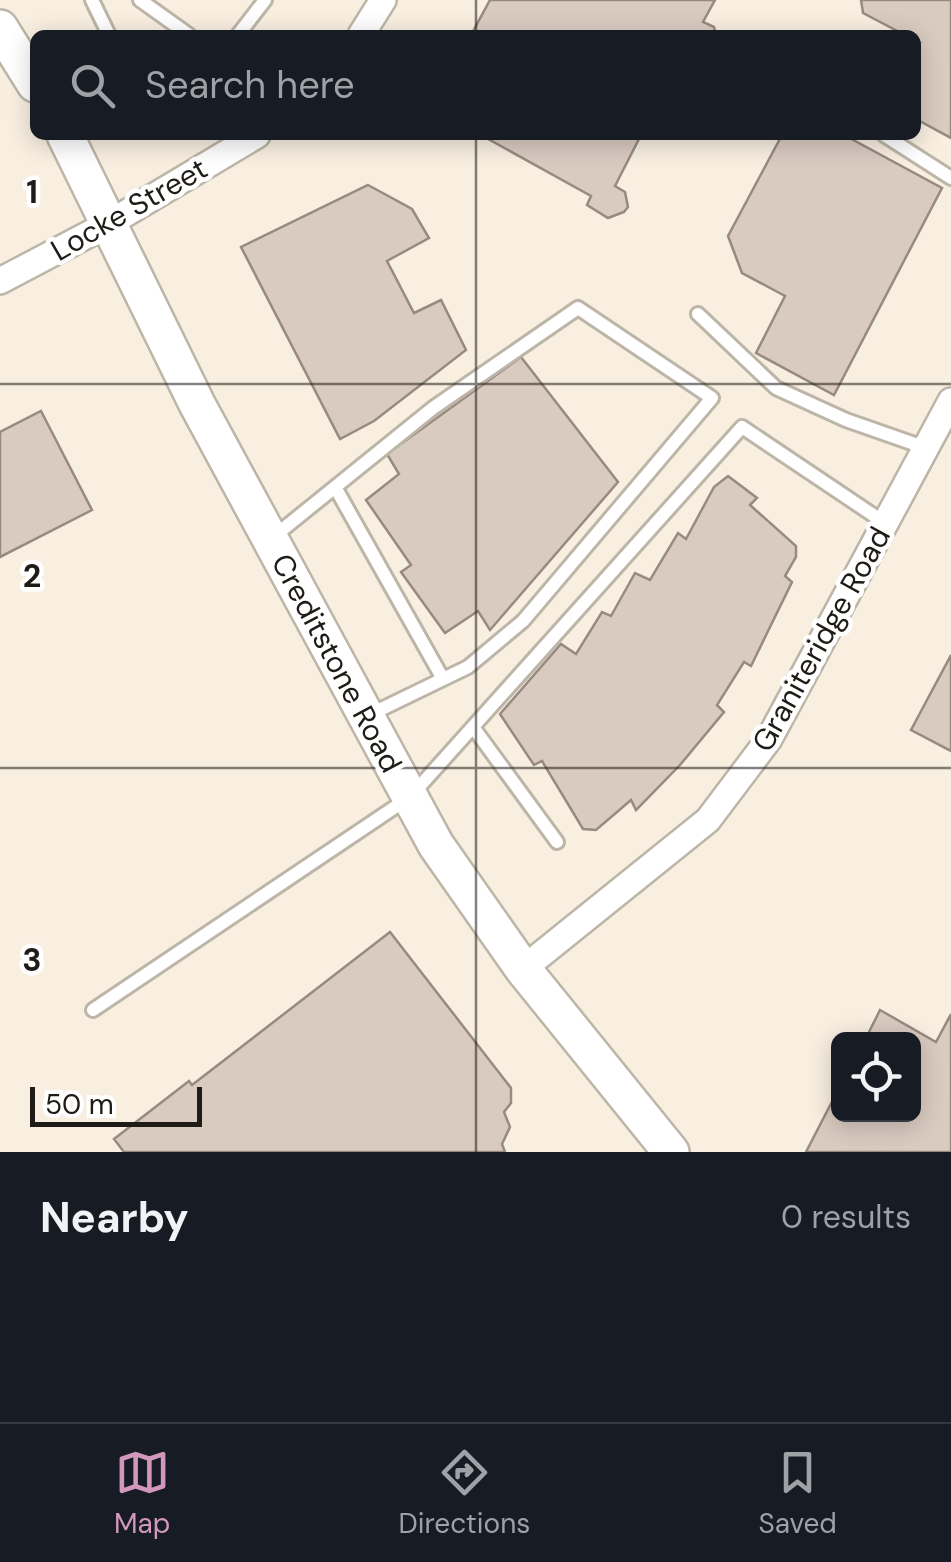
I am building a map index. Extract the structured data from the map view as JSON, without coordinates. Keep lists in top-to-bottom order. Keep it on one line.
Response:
{"streets":{"street":["Locke Street","Graniteridge Road","Creditstone Road"]},"crossings":[["Locke Street","Creditstone Road"],["Graniteridge Road","Creditstone Road"]],"scale_bar":"50 m","page":{"search":"Search here","scale":"50 m","heading":["Nearby","0 results"],"nav":["Map","Directions","Saved"]},"grid":{"rows":["1","2","3"]}}
